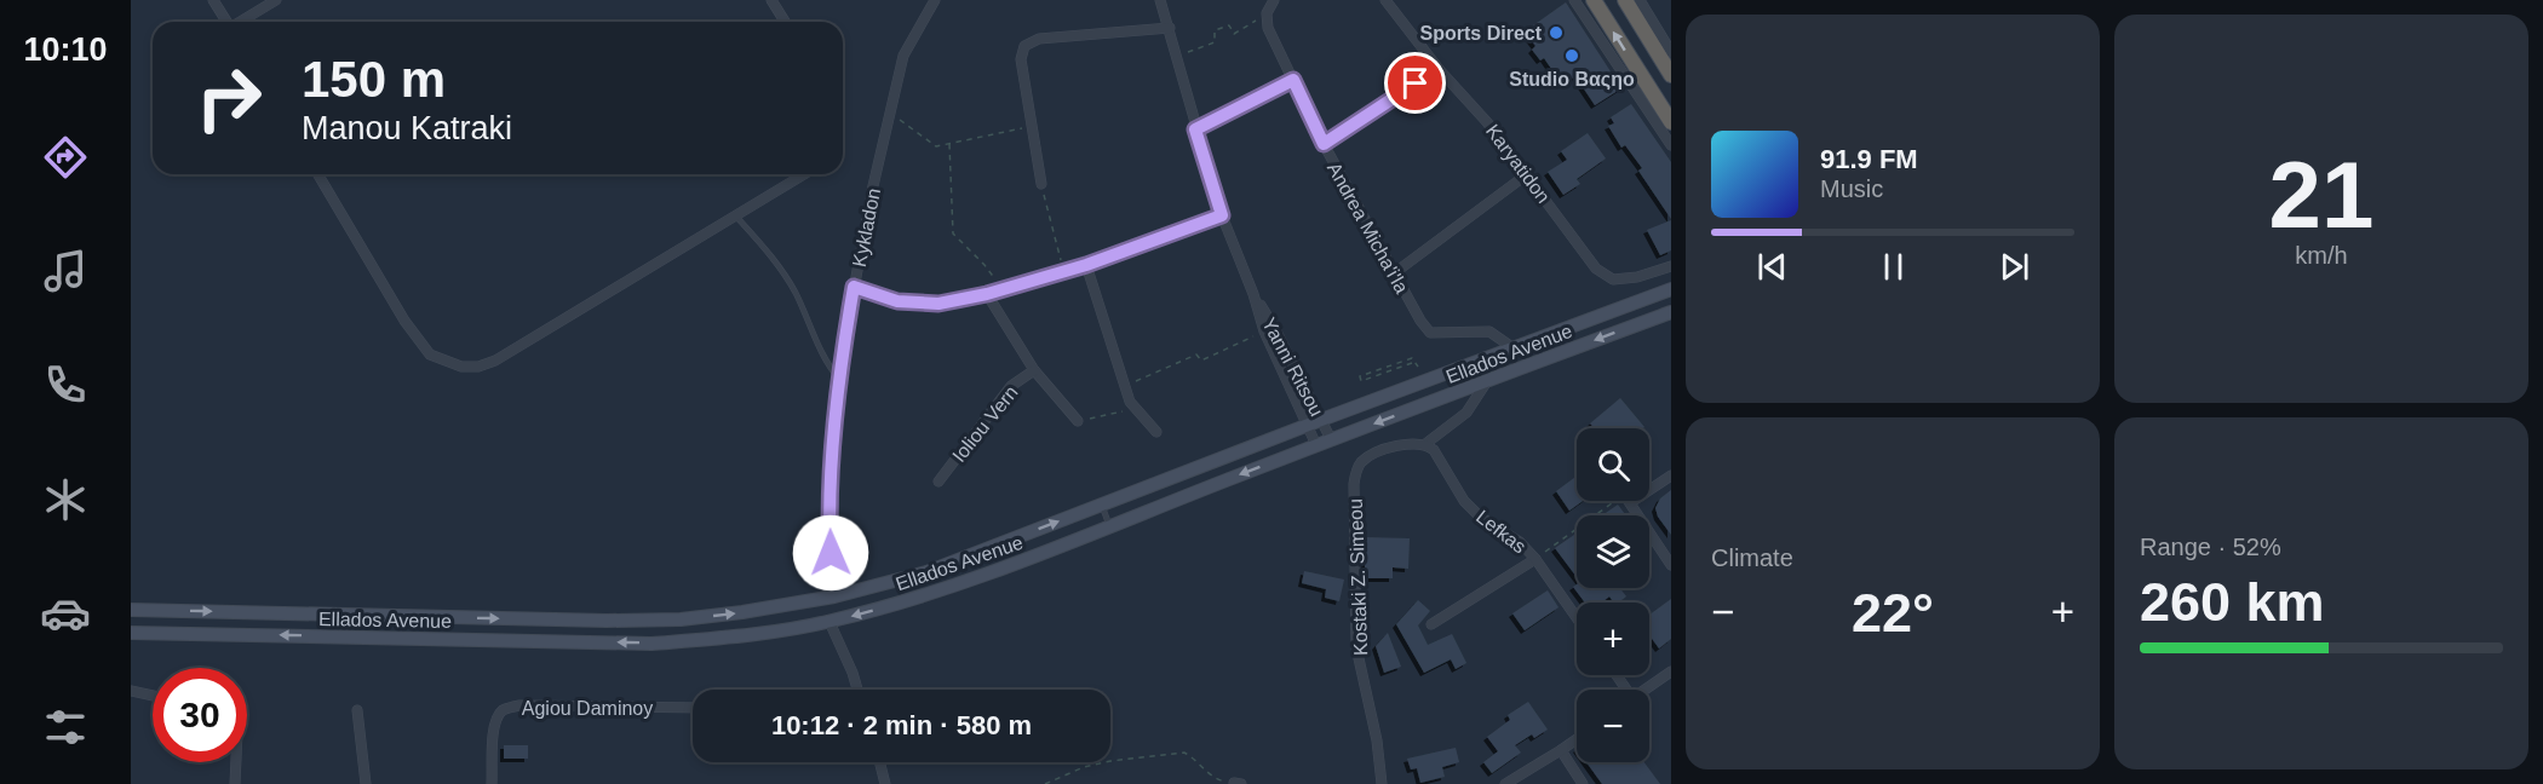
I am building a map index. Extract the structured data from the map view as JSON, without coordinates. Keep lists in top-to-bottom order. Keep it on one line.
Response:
{"streets":{"main road":["Ellados Avenue"],"street":["Karyatidon","Kykladon","Andrea Micha'i'la","Yanni Ritsou","Ioliou Vern","Lefkas","Kostaki Z. Simeou","Agiou Daminoy"]},"crossings":[["Kykladon","Ellados Avenue"],["Andrea Micha'i'la","Ellados Avenue"],["Ellados Avenue","Yanni Ritsou"],["Lefkas","Kostaki Z. Simeou"]],"places":["Sports Direct","Studio Βαςηο"],"page":{"tabs":"10:10","tile":[["21","km/h"],"Climate",["Range · 52%","260 km"]],"turn":["150 m","Manou Katraki"],"song":["91.9 FM","Music"],"map_buttons":["+","−"],"heat":["−","22°","+"],"limit":"30","trip":"10:12 · 2 min · 580 m"}}
